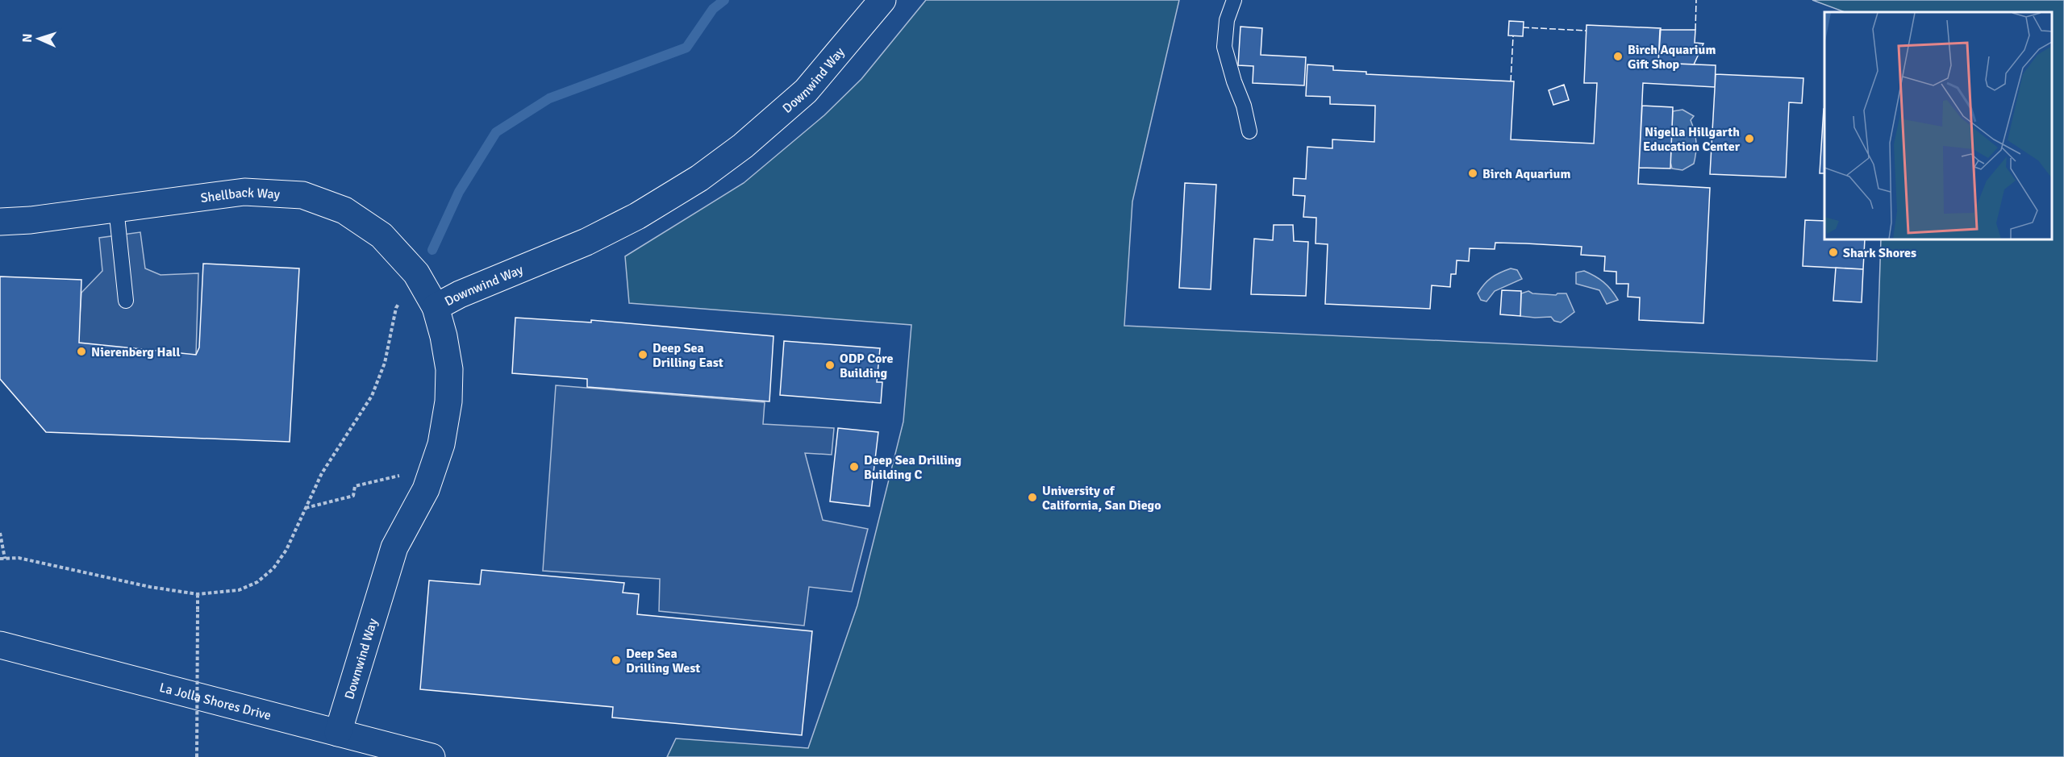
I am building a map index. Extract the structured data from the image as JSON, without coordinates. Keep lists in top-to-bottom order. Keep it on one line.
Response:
{"streets":{"street":["Downwind Way","Shellback Way","La Jolla Shores Drive"]},"crossings":[["Downwind Way","Shellback Way"],["Downwind Way","La Jolla Shores Drive"]],"places":["Birch Aquarium Gift Shop","Nigella Hillgarth Education Center","Birch Aquarium","Shark Shores","Nierenberg Hall","Deep Sea Drilling East","ODP Core Building","Deep Sea Drilling Building C","University of California, San Diego","Deep Sea Drilling West"],"north":"left"}
